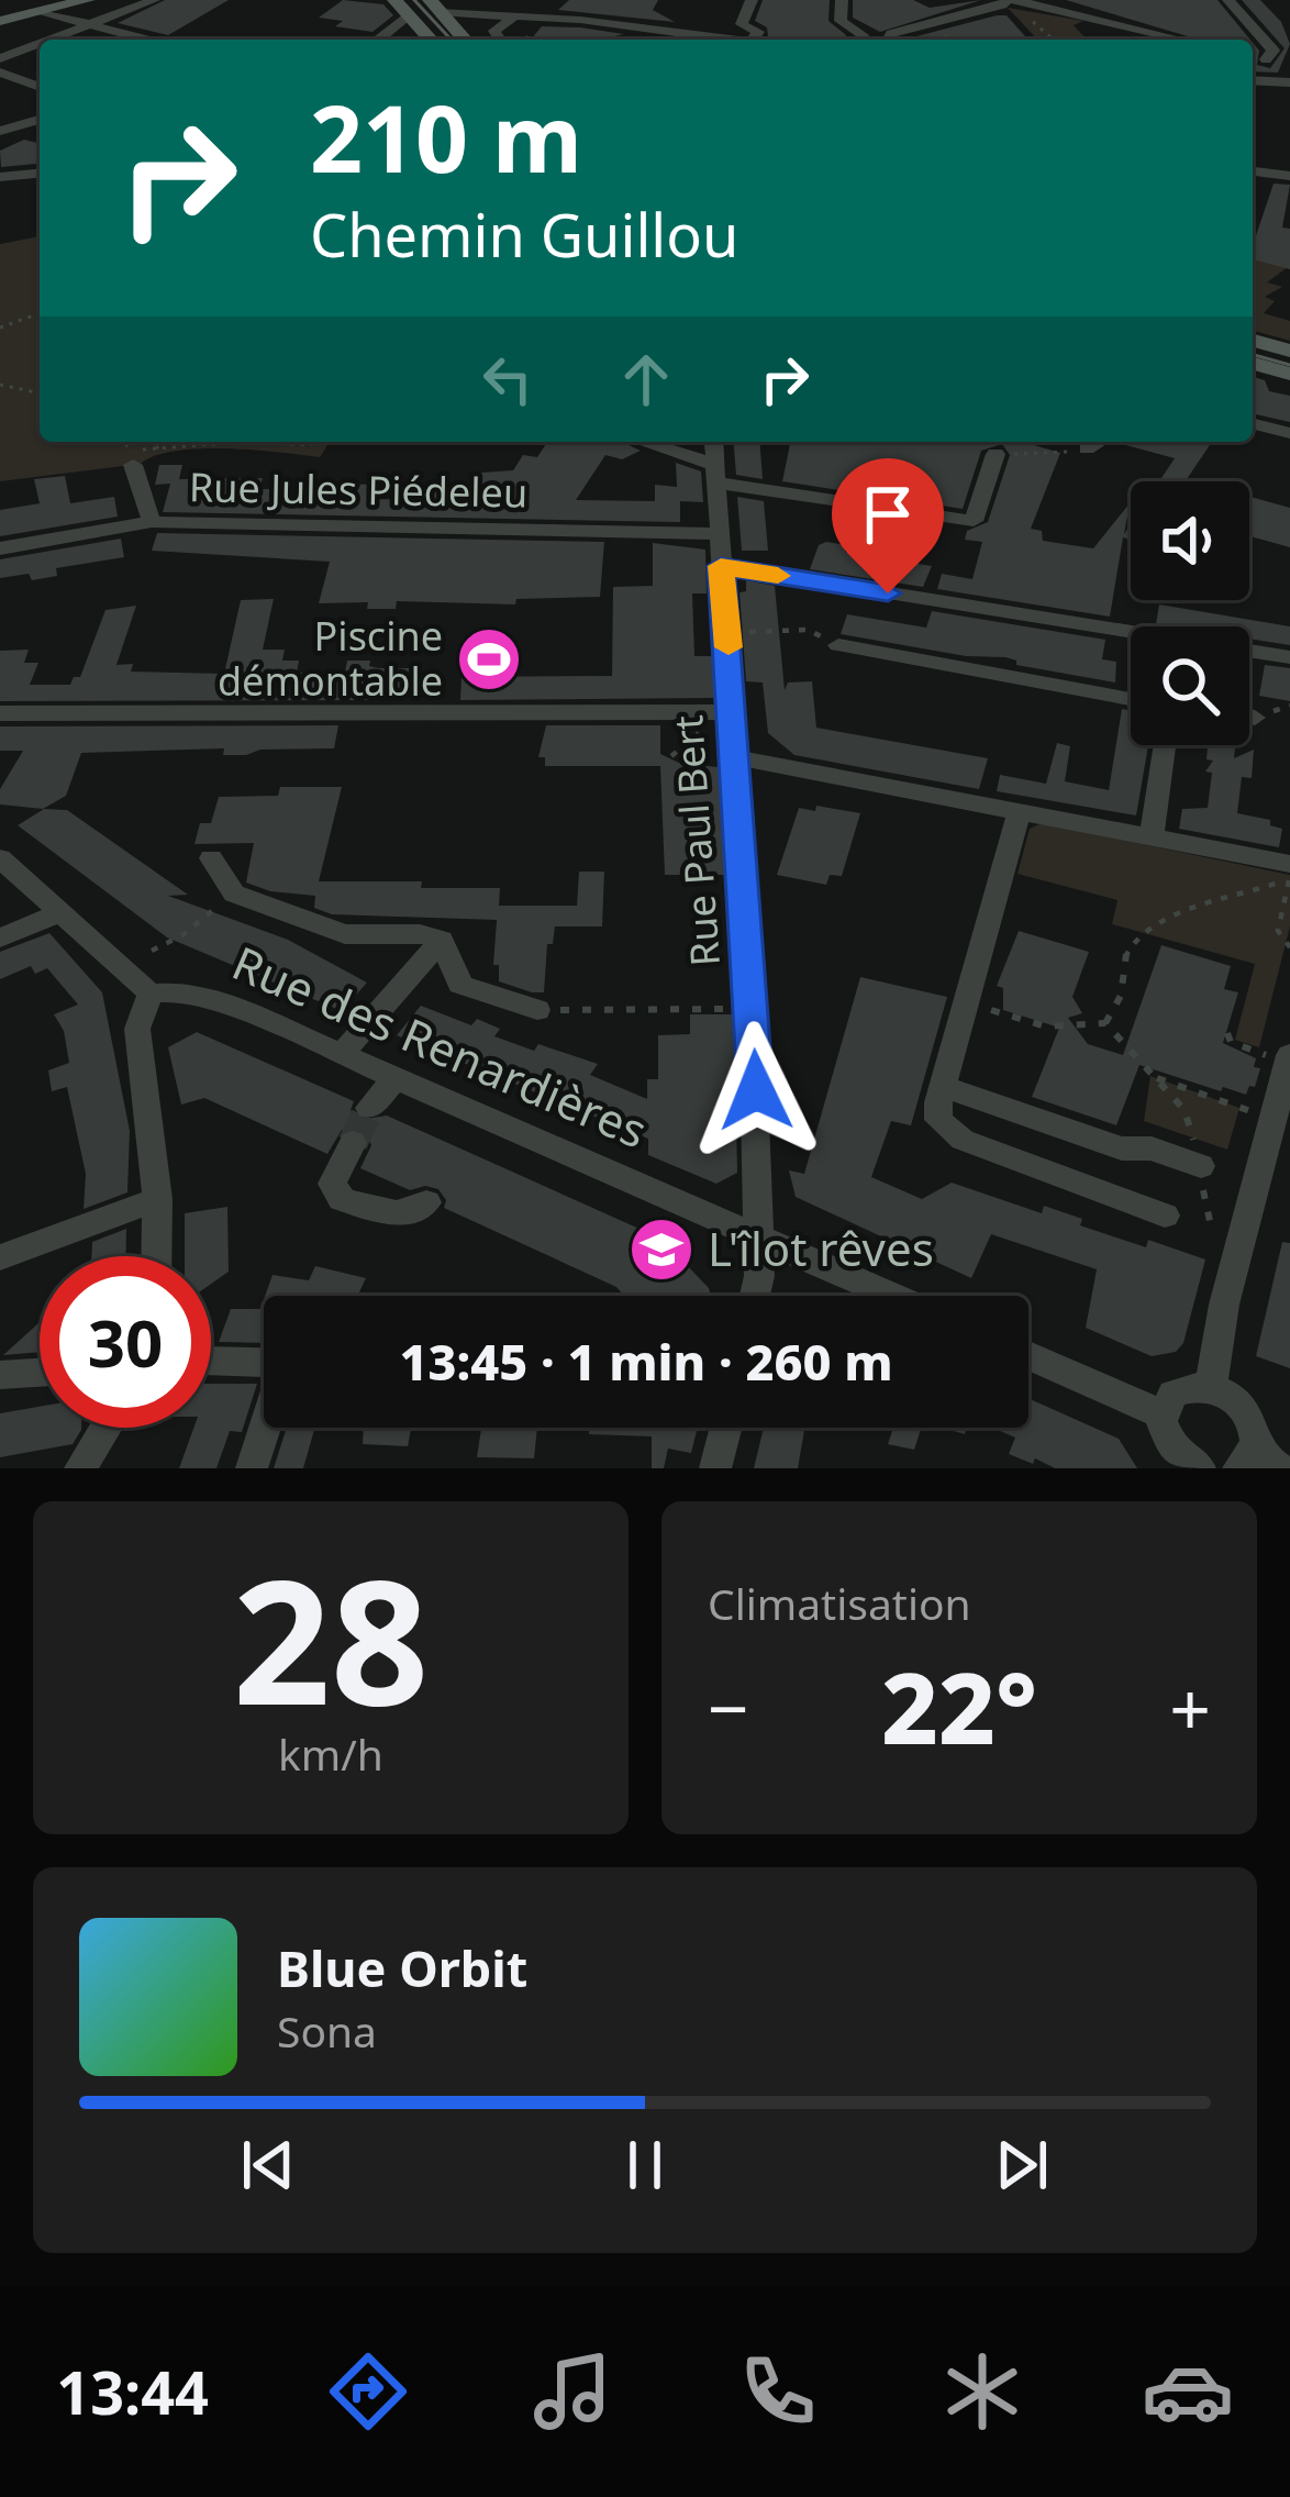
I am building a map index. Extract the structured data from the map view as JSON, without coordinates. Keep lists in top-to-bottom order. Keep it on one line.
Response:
{"streets":{"street":["Rue Jules Piédeleu","Rue Paul Bert","Rue des Renardières"]},"crossings":[["Rue Jules Piédeleu","Rue Paul Bert"],["Rue Paul Bert","Rue des Renardières"]],"places":{"sports":["Piscine démontable"],"school or university":["L'îlot rêves"]},"page":{"turn":["210 m","Chemin Guillou"],"limit":"30","trip":"13:45 · 1 min · 260 m","tile":[["28","km/h"],"Climatisation"],"heat":["−","22°","+"],"song":["Blue Orbit","Sona"],"tabs":"13:44"}}
